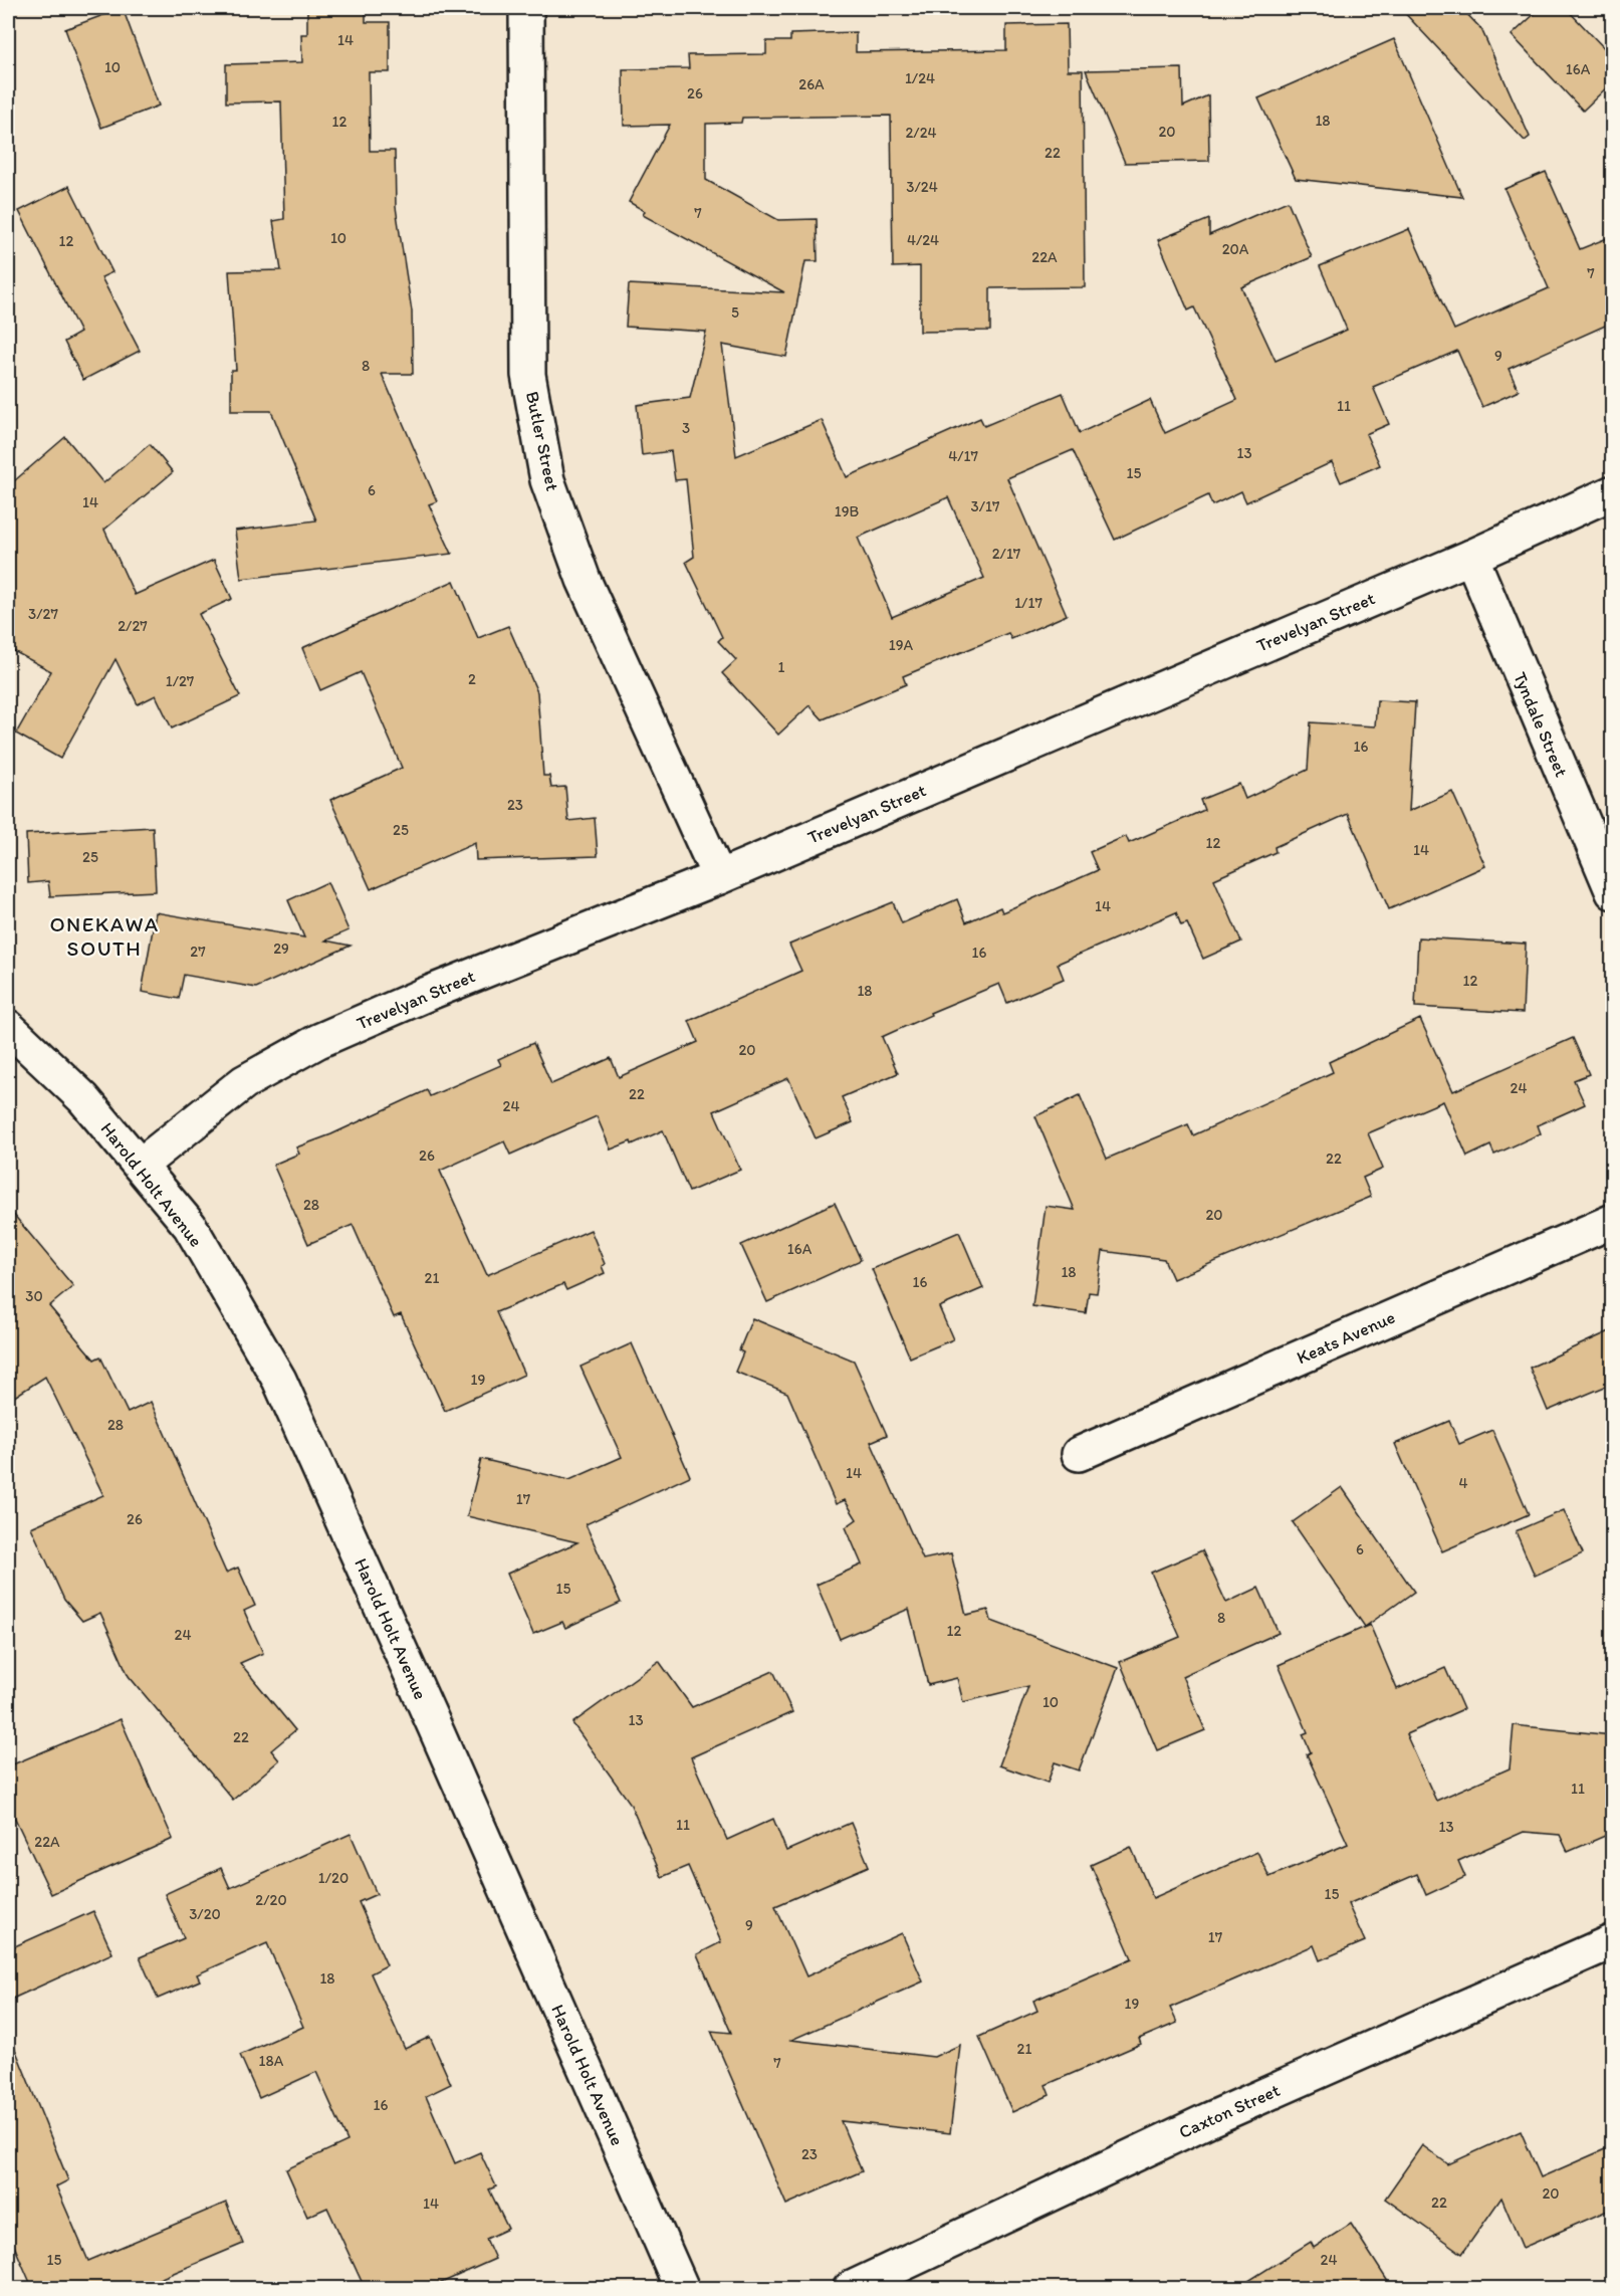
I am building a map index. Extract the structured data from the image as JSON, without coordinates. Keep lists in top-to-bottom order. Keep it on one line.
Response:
{"streets":{"street":["Butler Street","Trevelyan Street","Tyndale Street","Harold Holt Avenue","Keats Avenue","Caxton Street"]},"crossings":[["Butler Street","Trevelyan Street"],["Trevelyan Street","Tyndale Street"],["Trevelyan Street","Harold Holt Avenue"]],"districts":["ONEKAWA SOUTH"],"house_numbers":["14","10","16A","1/24","26A","26","18","12","20","2/24","22","3/24","7","10","4/24","12","20A","22A","7","5","9","8","11","3","13","4/17","15","6","14","3/17","19B","2/17","1/17","3/27","2/27","19A","1","2","1/27","16","23","25","12","14","25","14","29","27","16","12","18","20","24","22","24","26","22","28","20","16A","18","21","16","30","19","28","14","4","17","26","6","15","8","12","24","10","13","22","11","11","13","22A","1/20","15","2/20","3/20","9","17","18","19","21","18A","7","16","23","20","22","14","15","24"]}
